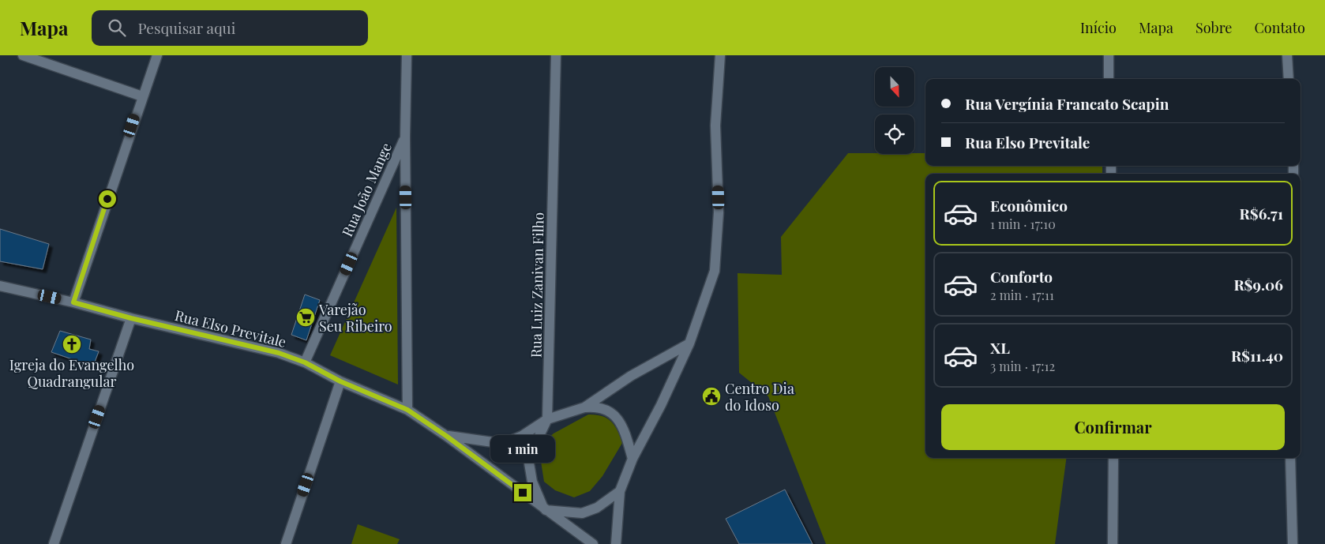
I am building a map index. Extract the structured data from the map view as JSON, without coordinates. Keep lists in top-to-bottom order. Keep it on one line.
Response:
{"streets":{"street":["Rua João Mange","Rua Luiz Zanivan Filho","Rua Elso Previtale"]},"crossings":[["Rua João Mange","Rua Elso Previtale"],["Rua Luiz Zanivan Filho","Rua Elso Previtale"]],"places":{"supermarket":["Varejão Seu Ribeiro"],"church":["Igreja do Evangelho Quadrangular"],"public building":["Centro Dia do Idoso"]},"north":"bottom","page":{"header":"Mapa","search":"Pesquisar aqui","nav":["Início","Mapa","Sobre","Contato"],"banner":["Rua Vergínia Francato Scapin","Rua Elso Previtale"],"list":[{"name":"Econômico","note":"1 min · 17:10","value":"R$6.71"},{"name":"Conforto","note":"2 min · 17:11","value":"R$9.06"},{"name":"XL","note":"3 min · 17:12","value":"R$11.40"}],"buttons":"Confirmar","bubble":"1 min"}}
